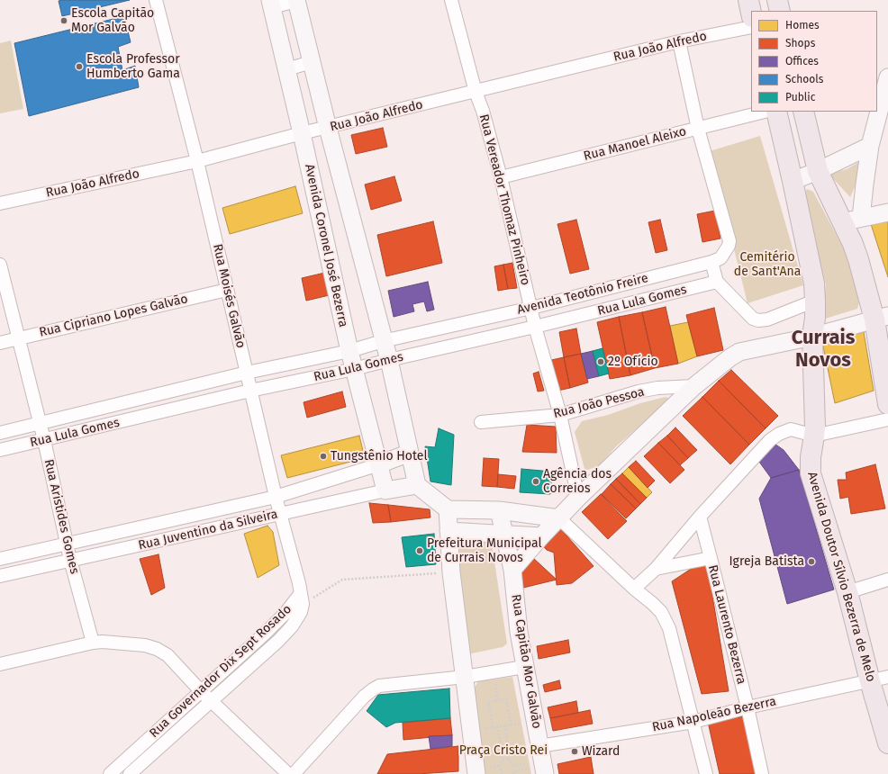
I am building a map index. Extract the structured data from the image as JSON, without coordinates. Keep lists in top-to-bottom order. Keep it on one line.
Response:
{"streets":{"highway":["Avenida Doutor Sílvio Bezerra de Melo"],"street":["Rua João Alfredo","Rua Manoel Aleixo","Rua Vereador Thomaz Pinheiro","Avenida Coronel José Bezerra","Avenida Teotônio Freire","Rua Moisés Galvão","Rua Lula Gomes","Rua Cipriano Lopes Galvão","Rua João Pessoa","Rua Aristides Gomes","Rua Juventino da Silveira","Rua Laurento Bezerra","Rua Capitão Mor Galvão","Rua Governador Dix Sept Rosado","Rua Napoleão Bezerra"]},"crossings":[["Rua João Alfredo","Rua Vereador Thomaz Pinheiro"],["Rua João Alfredo","Avenida Coronel José Bezerra"],["Rua João Alfredo","Rua Moisés Galvão"],["Rua Manoel Aleixo","Rua Vereador Thomaz Pinheiro"],["Rua Vereador Thomaz Pinheiro","Avenida Teotônio Freire"],["Rua Vereador Thomaz Pinheiro","Rua Lula Gomes"],["Rua Vereador Thomaz Pinheiro","Rua João Pessoa"],["Avenida Coronel José Bezerra","Rua Lula Gomes"],["Avenida Coronel José Bezerra","Rua Juventino da Silveira"],["Avenida Teotônio Freire","Rua Lula Gomes"],["Rua Moisés Galvão","Rua Lula Gomes"],["Rua Moisés Galvão","Rua Cipriano Lopes Galvão"],["Rua Moisés Galvão","Rua Juventino da Silveira"],["Rua Moisés Galvão","Rua Governador Dix Sept Rosado"],["Rua Lula Gomes","Rua Aristides Gomes"],["Rua Cipriano Lopes Galvão","Rua Aristides Gomes"],["Rua Aristides Gomes","Rua Juventino da Silveira"],["Avenida Doutor Sílvio Bezerra de Melo","Rua Napoleão Bezerra"],["Rua Laurento Bezerra","Rua Napoleão Bezerra"],["Rua Capitão Mor Galvão","Rua Napoleão Bezerra"]],"districts":["Currais Novos"],"parks":["Cemitério de Sant'Ana","Praça Cristo Rei"],"places":["Escola Capitão Mor Galvão","Escola Professor Humberto Gama","2º Ofício","Tungstênio Hotel","Agência dos Correios","Prefeitura Municipal de Currais Novos","Igreja Batista","Wizard"],"legend":["Homes","Shops","Offices","Schools","Public"]}
